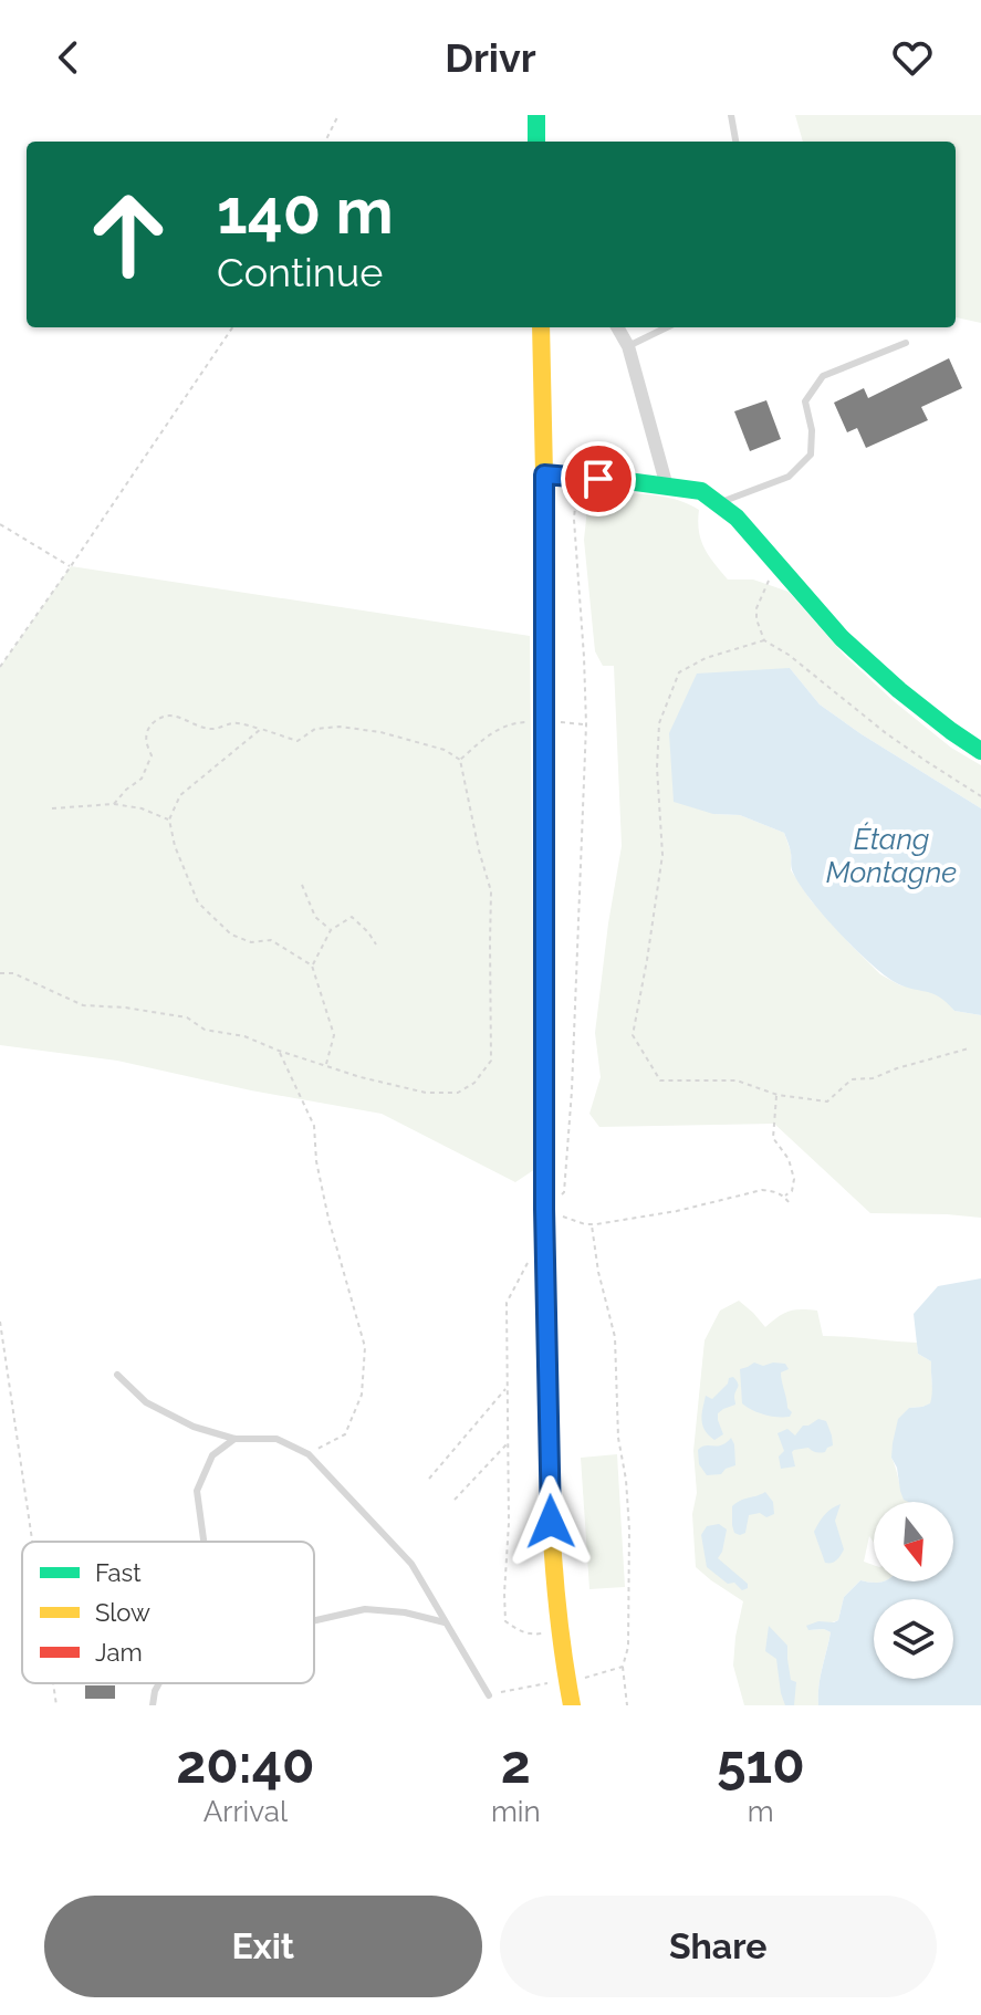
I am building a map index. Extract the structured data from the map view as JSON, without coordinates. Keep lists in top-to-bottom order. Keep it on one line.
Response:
{"water":["Étang Montagne"],"legend":["Fast","Slow","Jam"],"north":"bottom","page":{"header":"Drivr","turn":["140 m","Continue"],"eta":["20:40","Arrival","2","min","510","m"],"buttons":["Exit","Share"]}}
